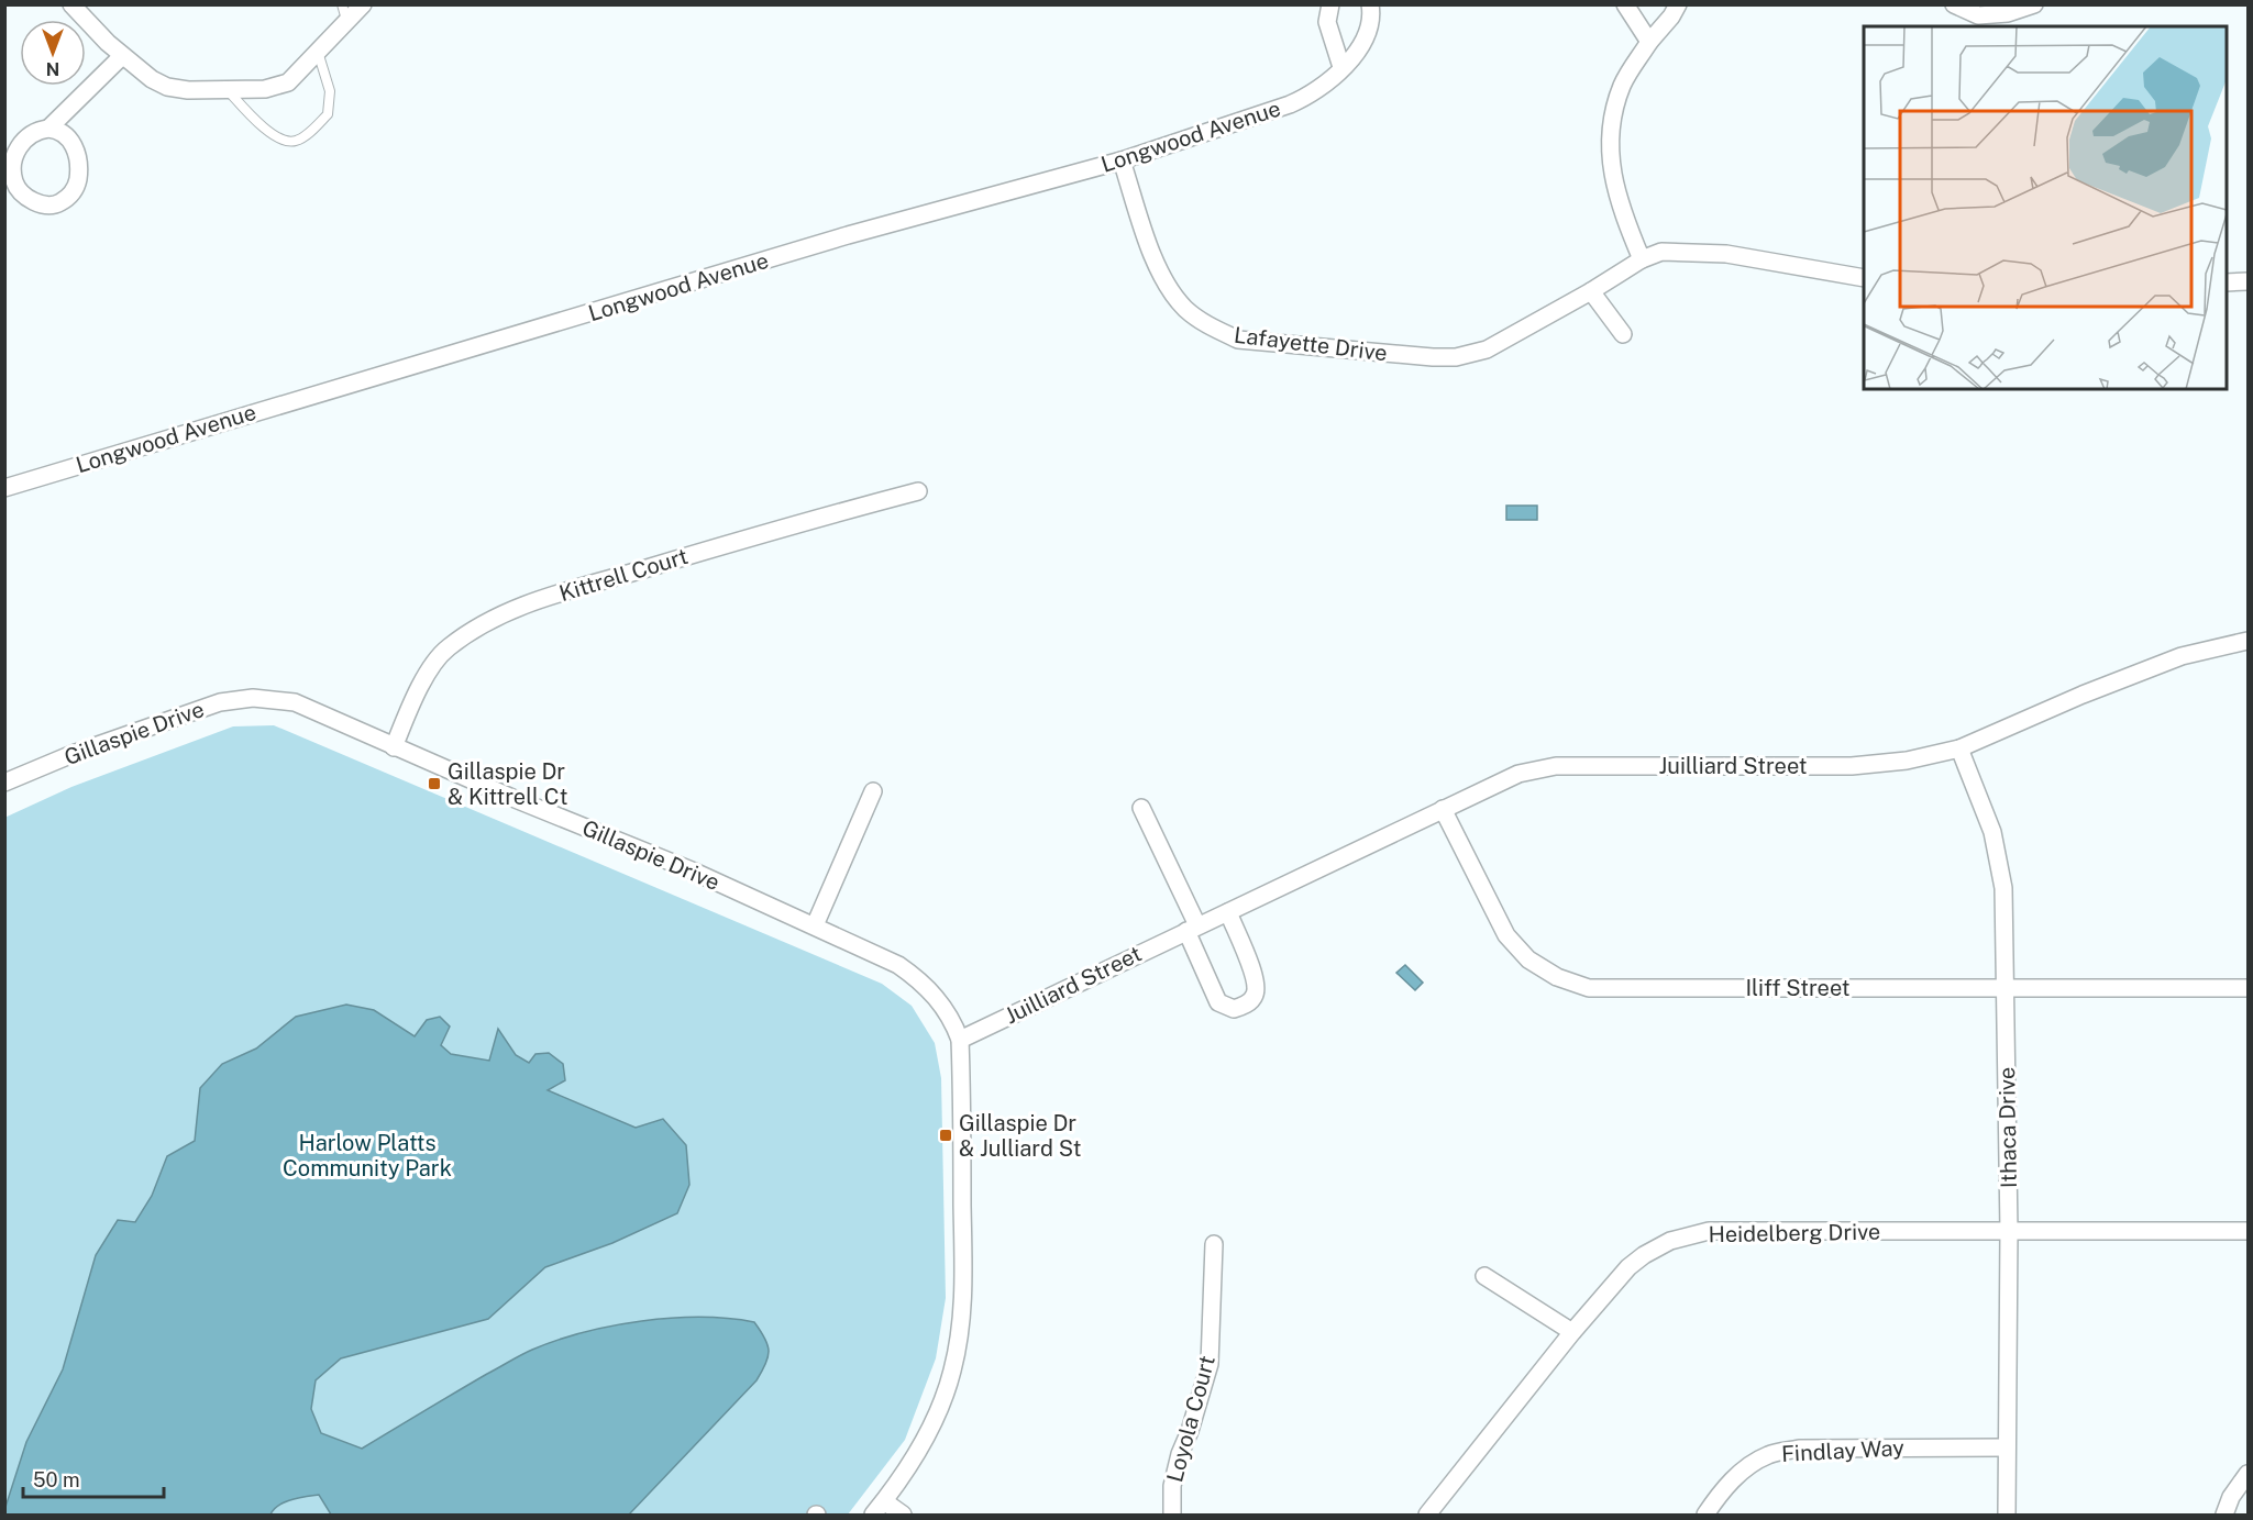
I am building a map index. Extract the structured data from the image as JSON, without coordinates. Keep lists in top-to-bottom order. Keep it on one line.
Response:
{"streets":{"street":["Longwood Avenue","Lafayette Drive","Kittrell Court","Gillaspie Drive","Juilliard Street","Iliff Street","Ithaca Drive","Heidelberg Drive","Loyola Court","Findlay Way"]},"crossings":[["Longwood Avenue","Lafayette Drive"],["Kittrell Court","Gillaspie Drive"],["Gillaspie Drive","Juilliard Street"],["Juilliard Street","Iliff Street"],["Juilliard Street","Ithaca Drive"],["Iliff Street","Ithaca Drive"],["Ithaca Drive","Heidelberg Drive"],["Ithaca Drive","Findlay Way"]],"parks":["Harlow Platts Community Park"],"places":{"transit":["Gillaspie Dr & Kittrell Ct","Gillaspie Dr & Julliard St"]},"scale_bar":"50 m","north":"bottom"}
